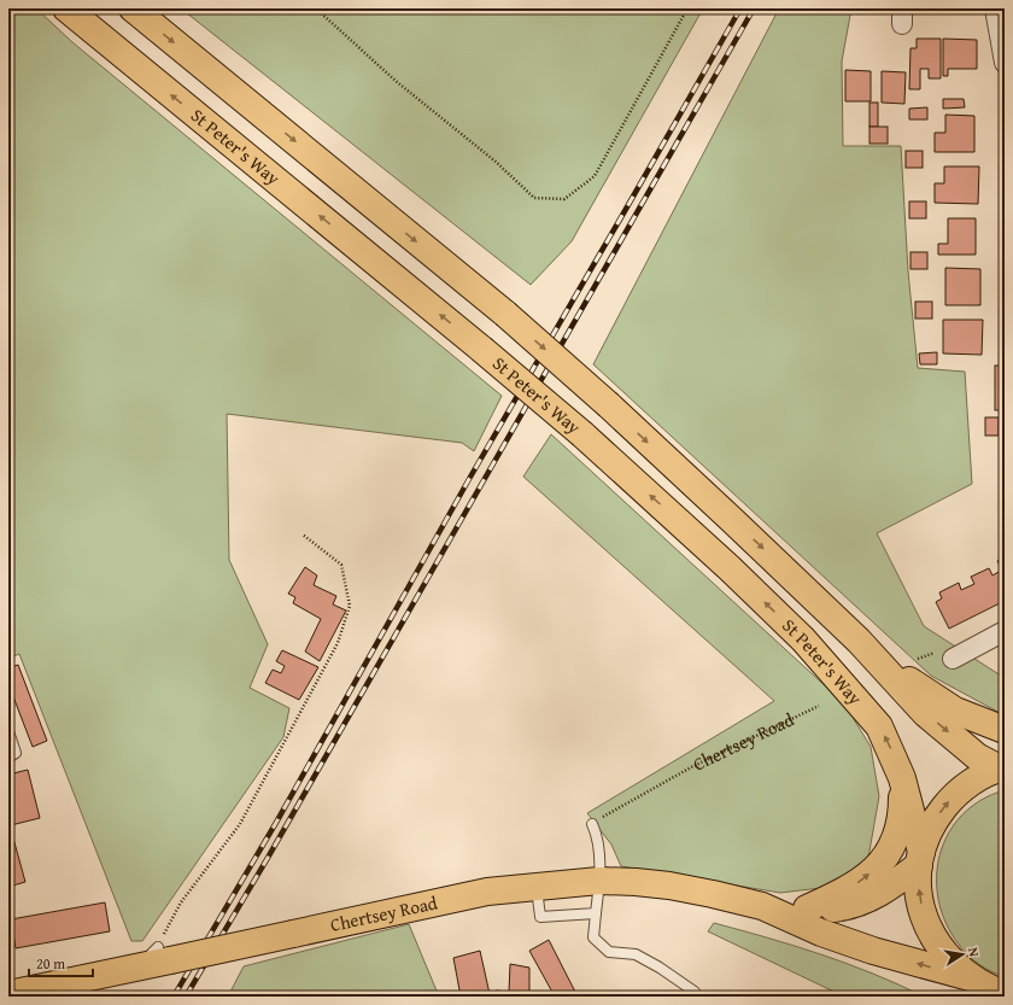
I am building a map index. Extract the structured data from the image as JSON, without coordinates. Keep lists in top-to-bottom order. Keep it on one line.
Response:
{"streets":{"main road":["St Peter's Way","Chertsey Road"]},"crossings":[["St Peter's Way","Chertsey Road"]],"scale_bar":"20 m","north":"right"}
